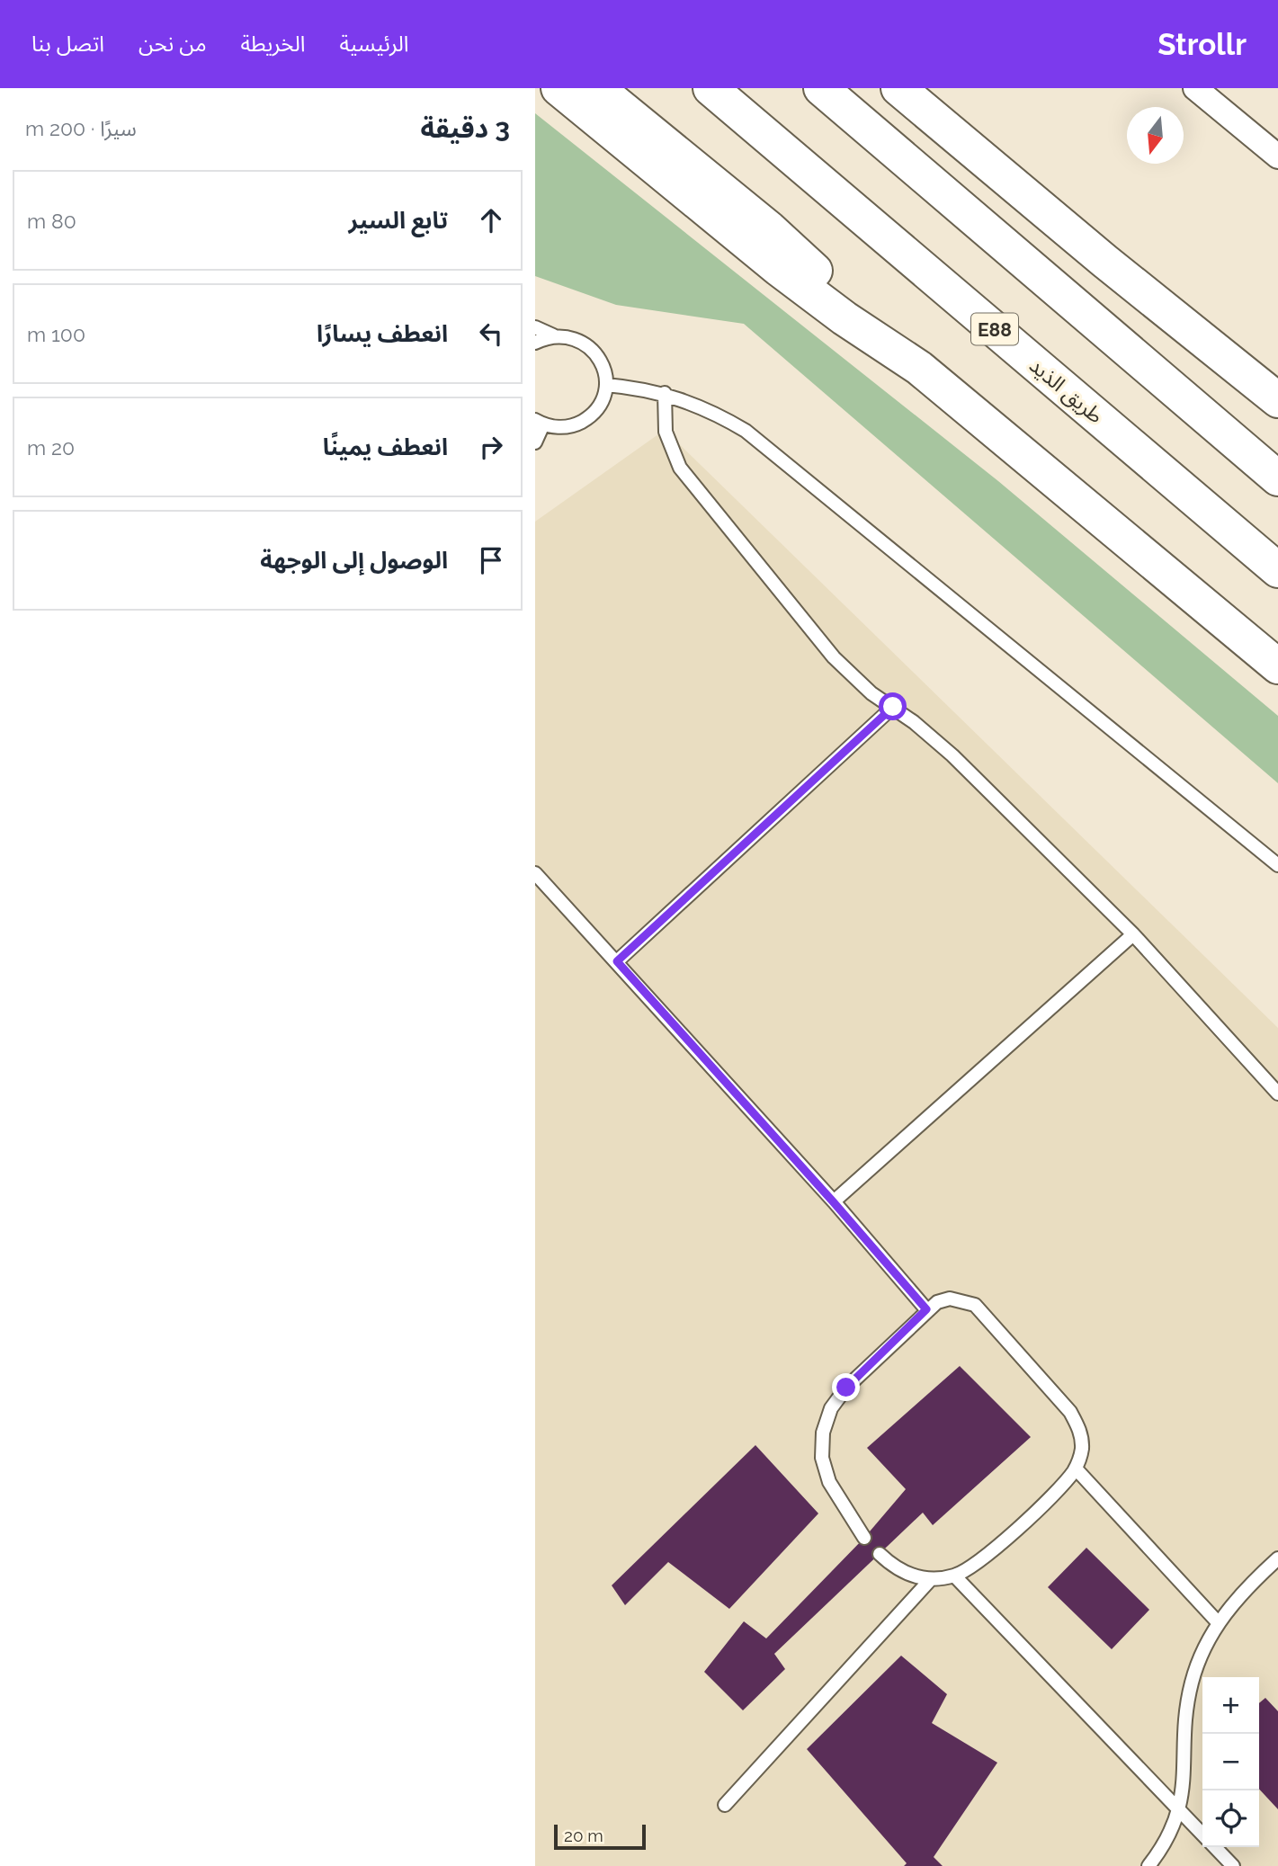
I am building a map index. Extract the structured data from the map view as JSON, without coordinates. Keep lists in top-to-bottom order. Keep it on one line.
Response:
{"streets":{"highway":["E88","طريق الذيد"]},"scale_bar":"20 m","north":"bottom","page":{"header":"Strollr","nav":["الرئيسية","الخريطة","من نحن","اتصل بنا"],"heading":["3 دقيقة","سيرًا · 200 m"],"list":[["تابع السير","80 m"],["انعطف يسارًا","100 m"],["انعطف يمينًا","20 m"],"الوصول إلى الوجهة"],"map_buttons":["+","−"],"scale":"20 m"}}
